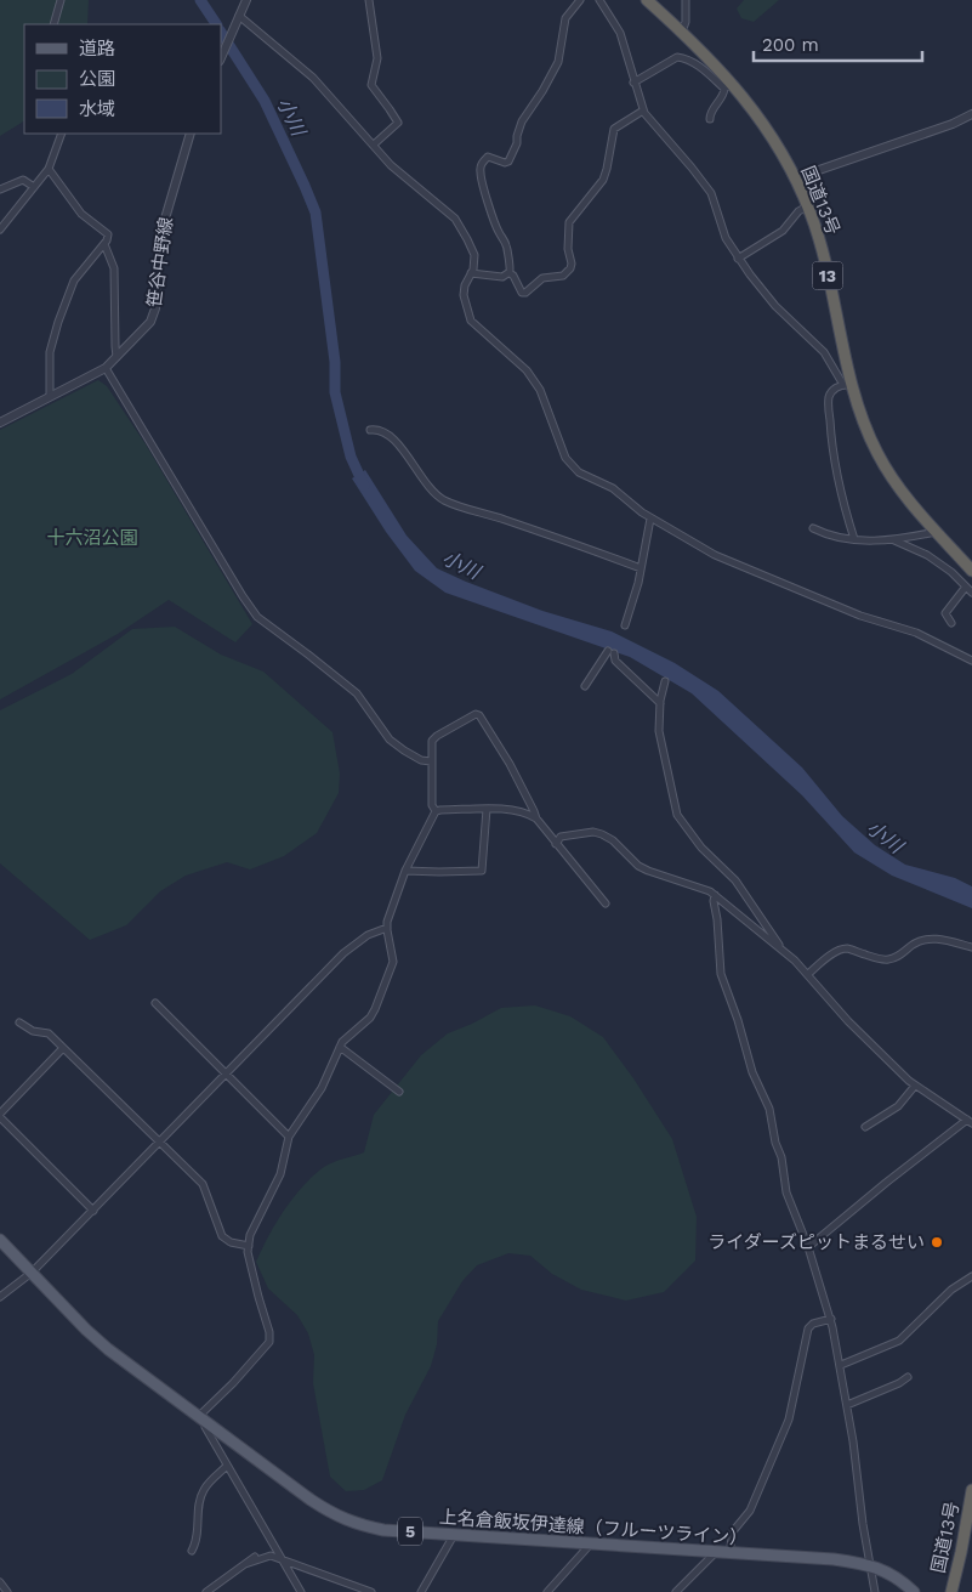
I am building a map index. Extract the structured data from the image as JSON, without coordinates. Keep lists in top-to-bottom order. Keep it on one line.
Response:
{"streets":{"highway":["国道13号","13"],"main road":["上名倉飯坂伊達線（フルーツライン）","5"],"street":["笹谷中野線"]},"water":["小川"],"parks":["十六沼公園"],"places":["ライダーズピットまるせい"],"legend":["道路","公園","水域"],"scale_bar":"200 m"}
